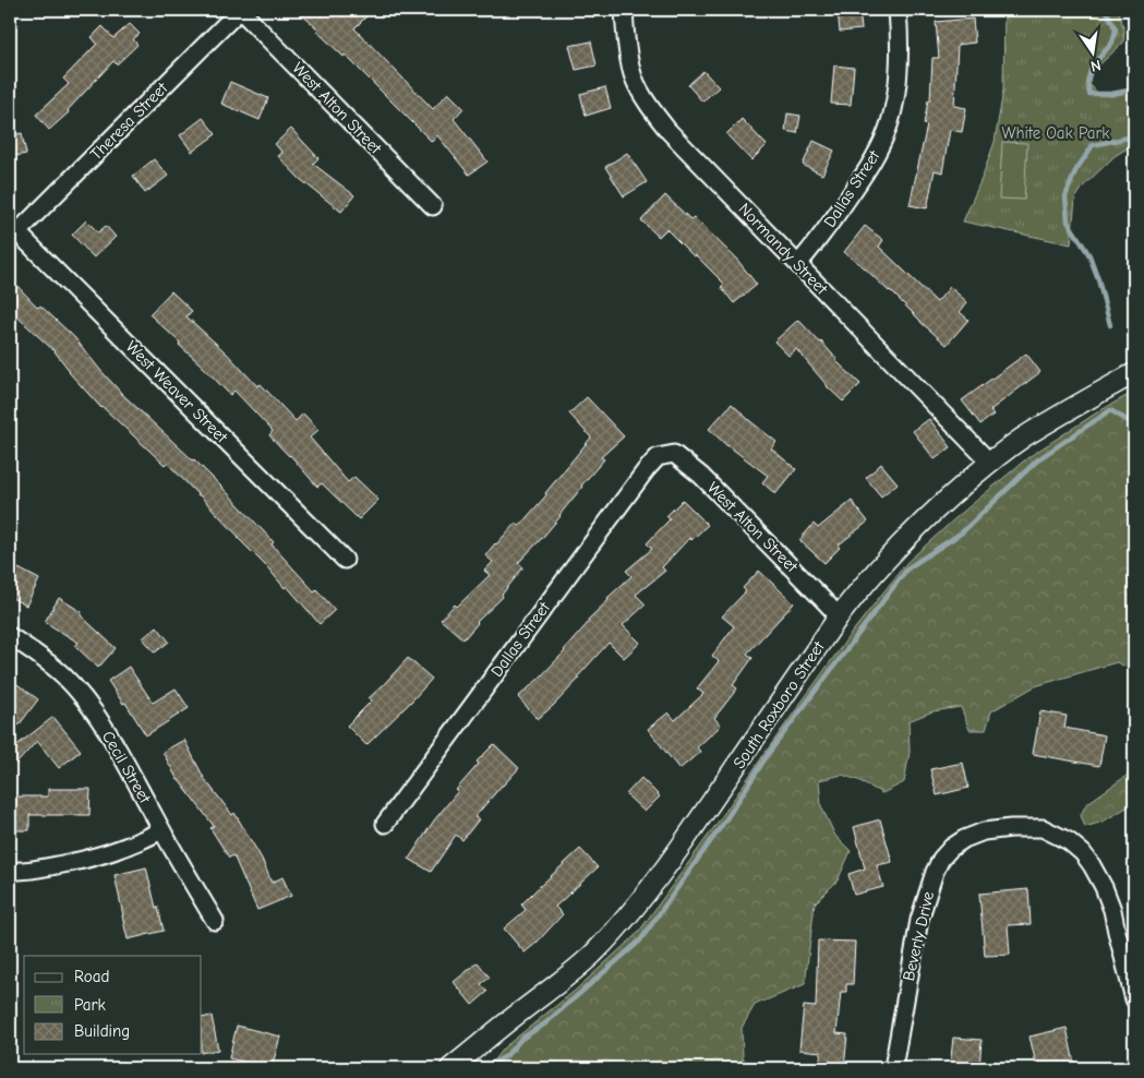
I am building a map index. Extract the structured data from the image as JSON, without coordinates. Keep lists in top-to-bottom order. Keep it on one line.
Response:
{"streets":{"street":["West Alton Street","Theresa Street","Dallas Street","Normandy Street","West Weaver Street","South Roxboro Street","Cecil Street","Beverly Drive"]},"crossings":[["West Alton Street","Theresa Street"],["West Alton Street","Dallas Street"],["West Alton Street","South Roxboro Street"],["Theresa Street","West Weaver Street"],["Dallas Street","Normandy Street"],["Normandy Street","South Roxboro Street"]],"parks":["White Oak Park"],"legend":["Road","Park","Building"],"north":"bottom"}
